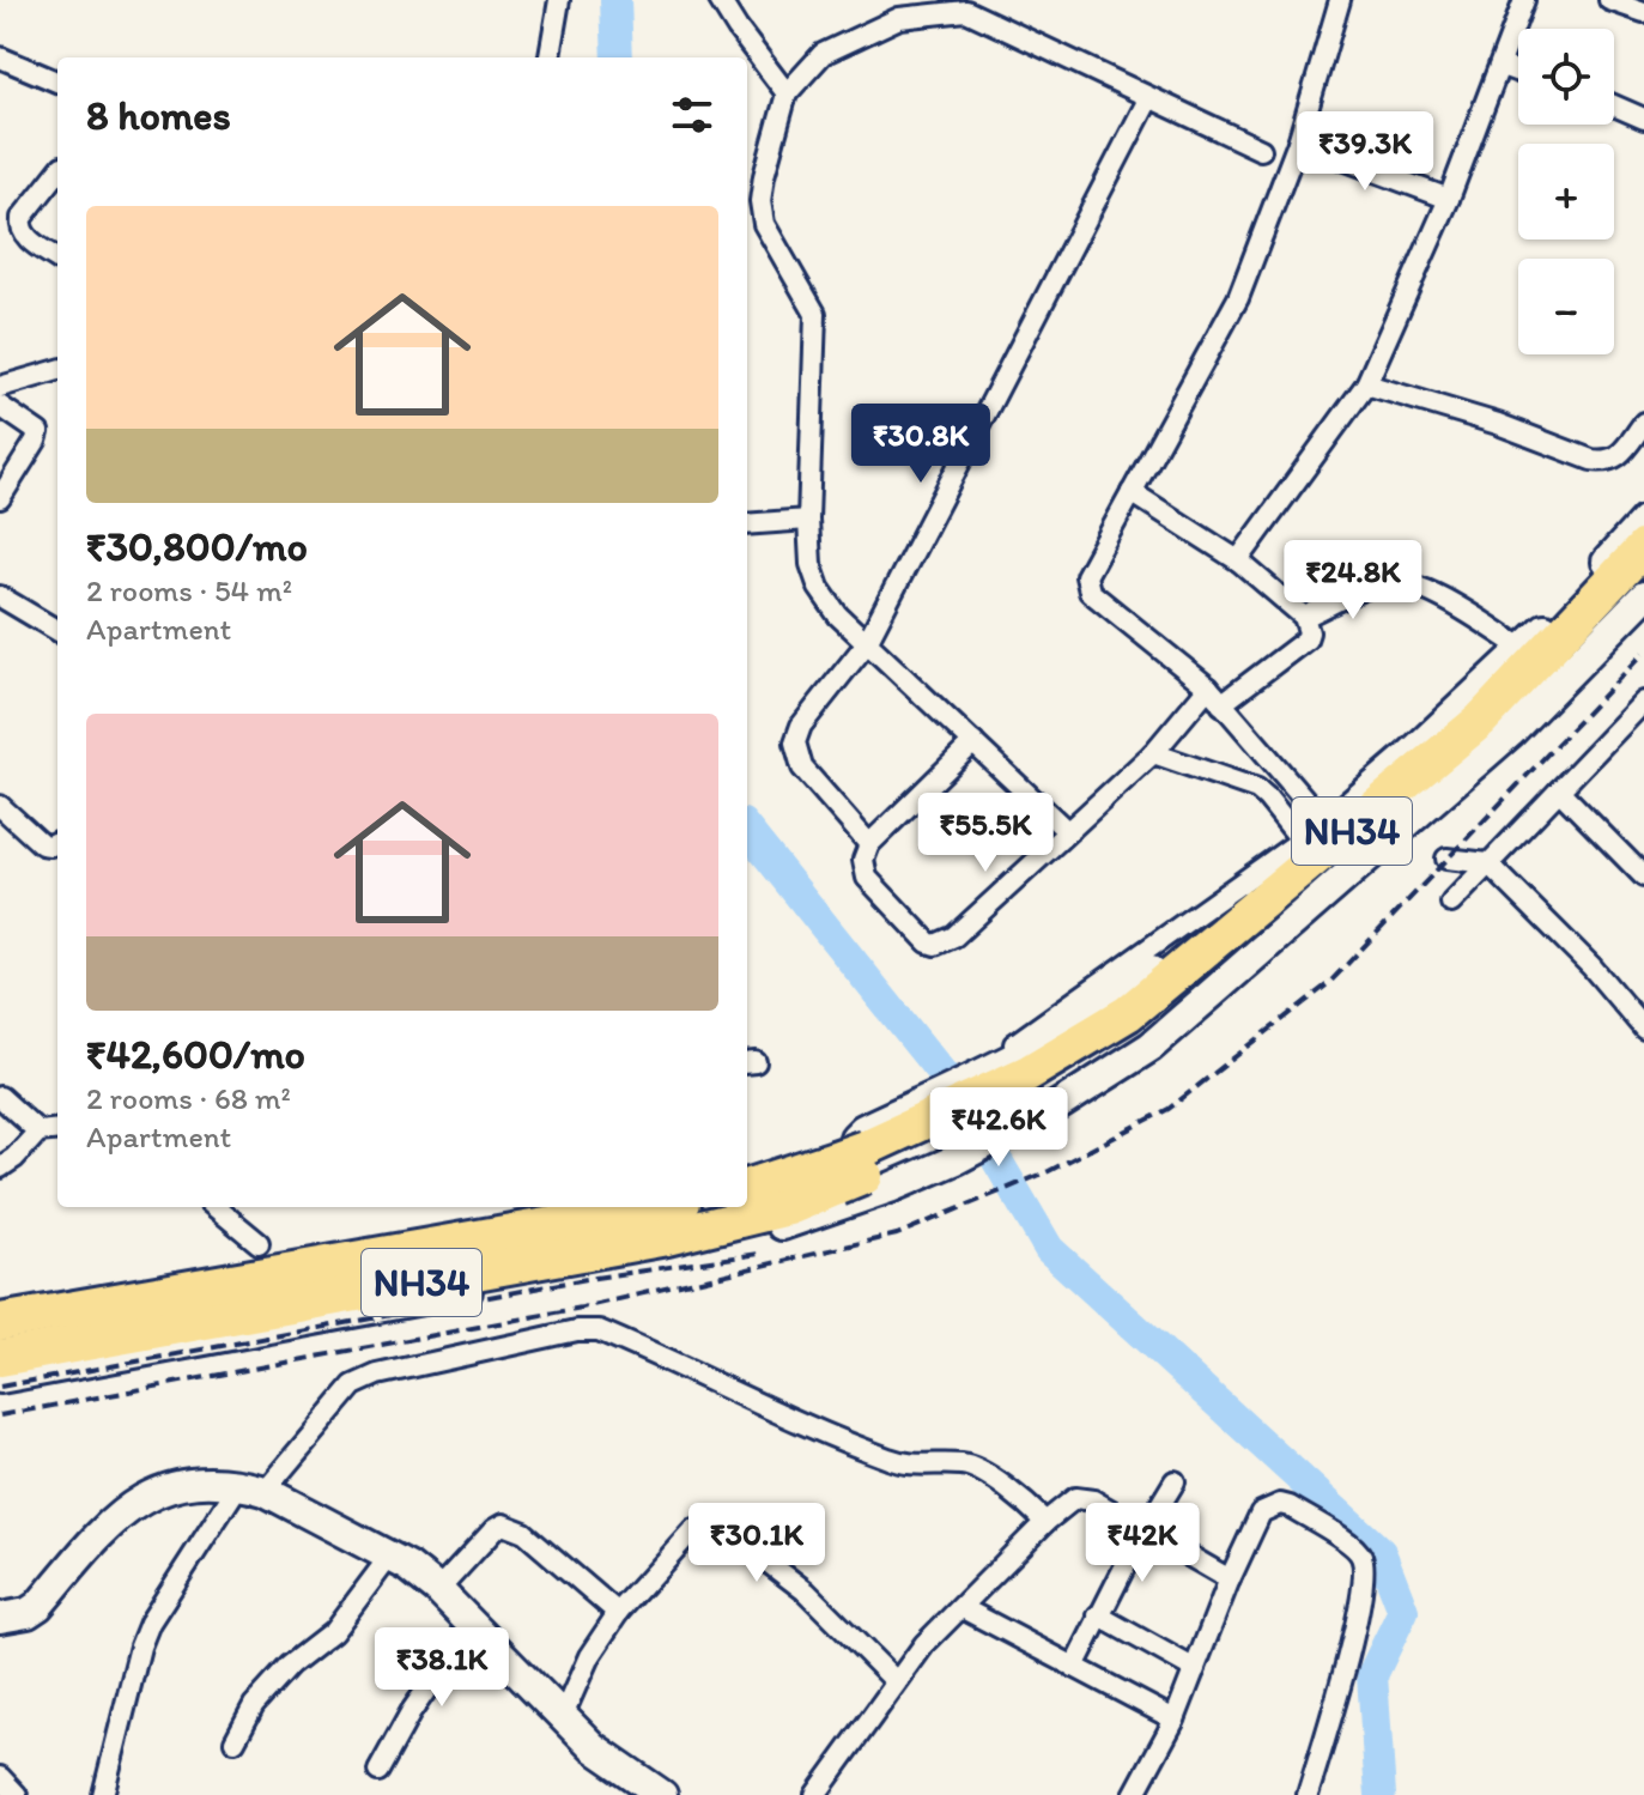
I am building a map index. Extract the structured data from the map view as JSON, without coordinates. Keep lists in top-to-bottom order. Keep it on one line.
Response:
{"streets":{"highway":["NH34"]},"page":{"map_buttons":["+","−"],"heading":"8 homes","price":["₹39.3K","₹30.8K","₹24.8K","₹55.5K","₹42.6K","₹30.1K","₹42K","₹38.1K"],"list":[{"name":"₹30,800/mo","note":"2 rooms · 54 m² · Apartment"},{"name":"₹42,600/mo","note":"2 rooms · 68 m² · Apartment"}]}}
